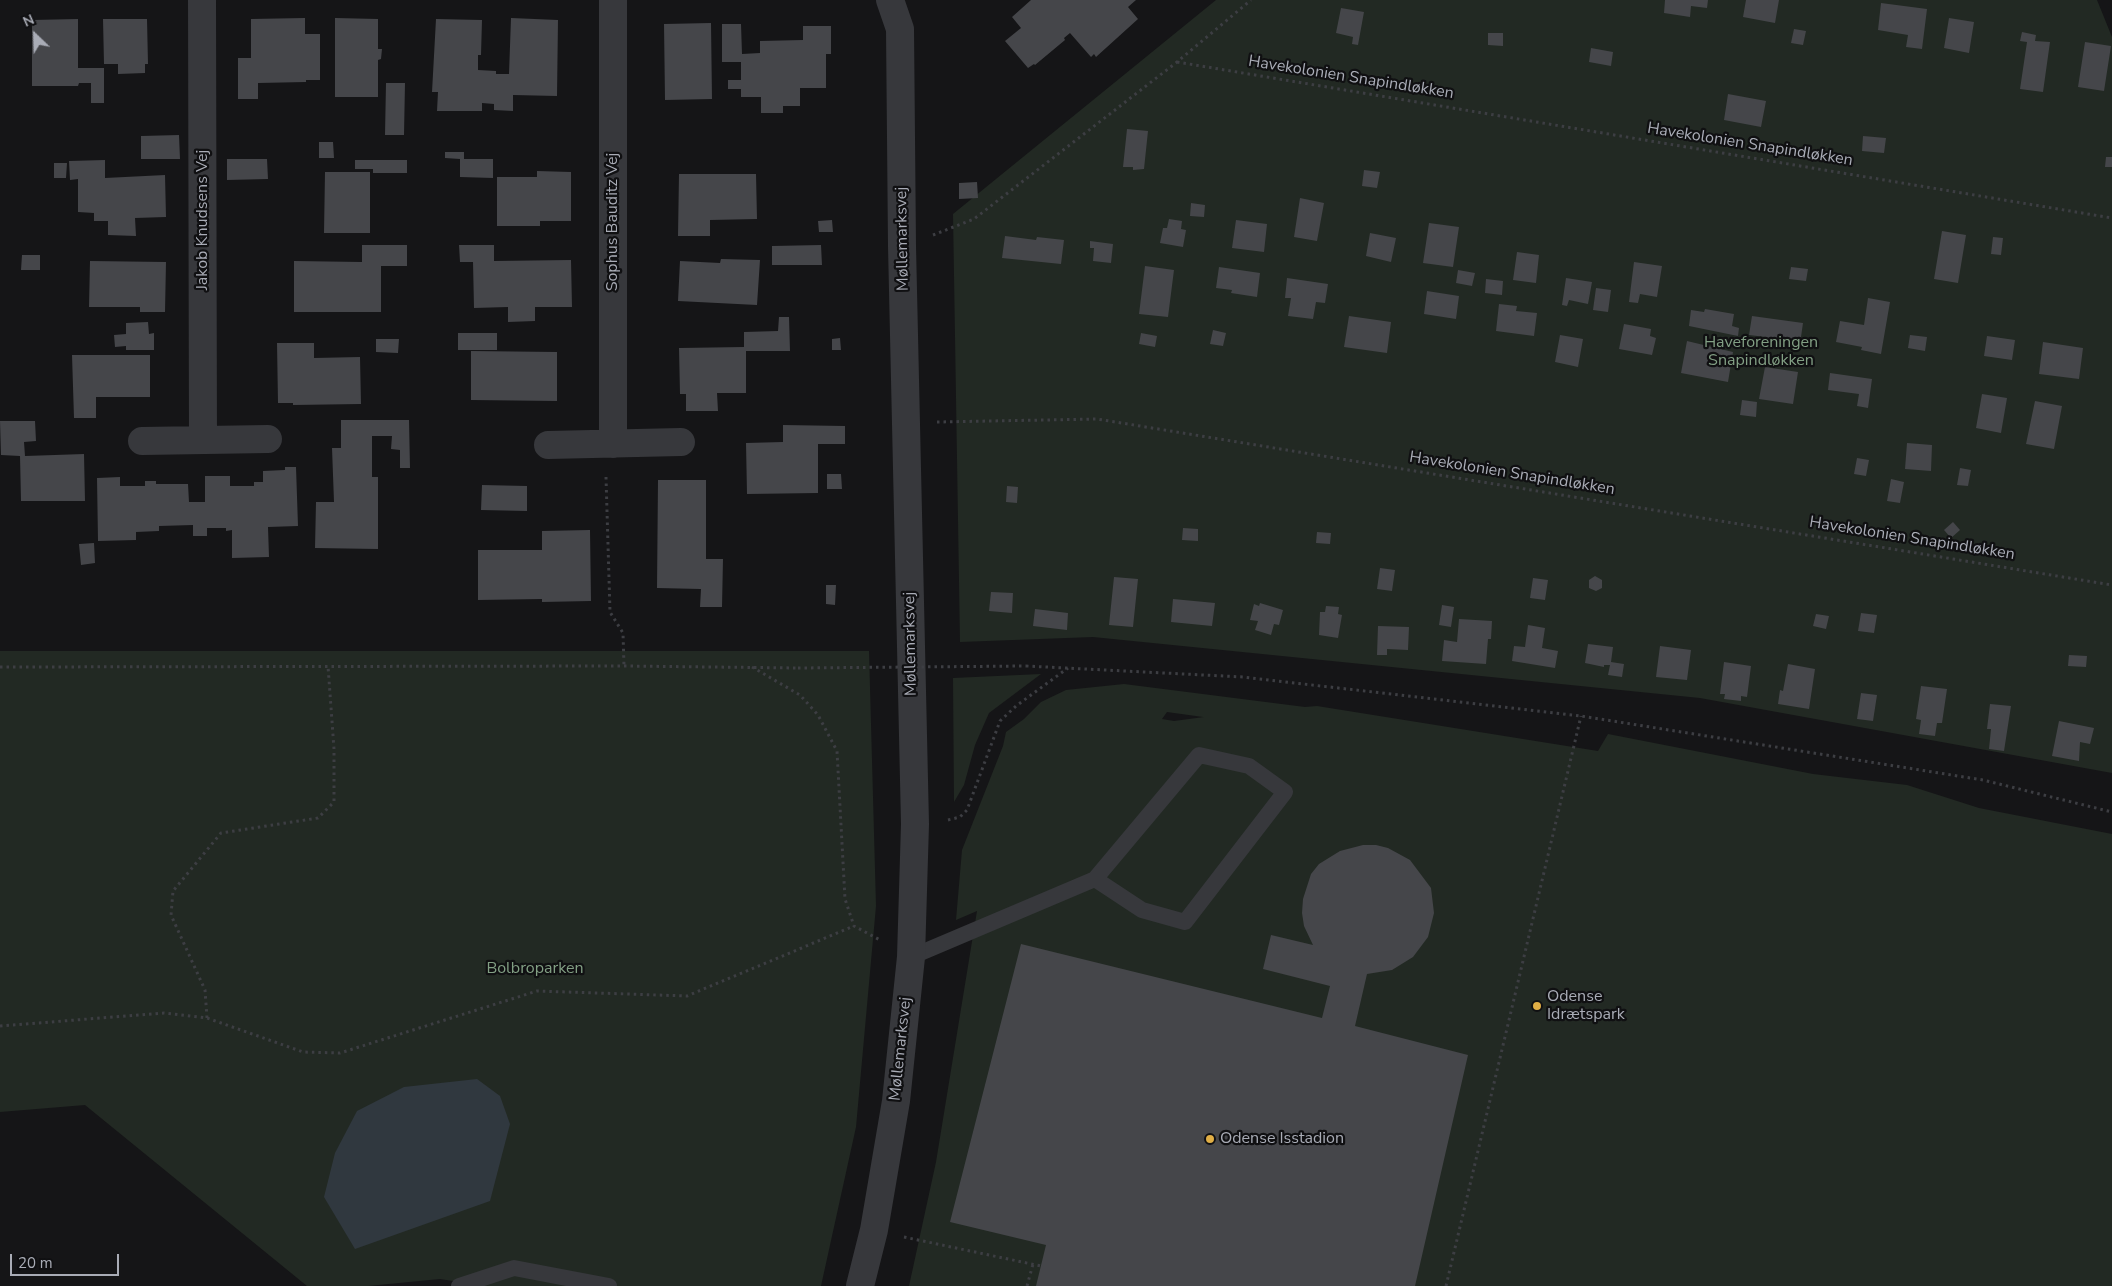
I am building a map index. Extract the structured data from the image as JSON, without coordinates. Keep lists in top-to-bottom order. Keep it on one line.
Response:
{"streets":{"street":["Jakob Knudsens Vej","Sophus Bauditz Vej","Møllemarksvej"],"path":["Havekolonien Snapindløkken"]},"crossings":[["Havekolonien Snapindløkken","Møllemarksvej"]],"parks":["Haveforeningen Snapindløkken","Bolbroparken"],"places":["Odense Idrætspark","Odense Isstadion"],"scale_bar":"20 m","north":"top left"}
